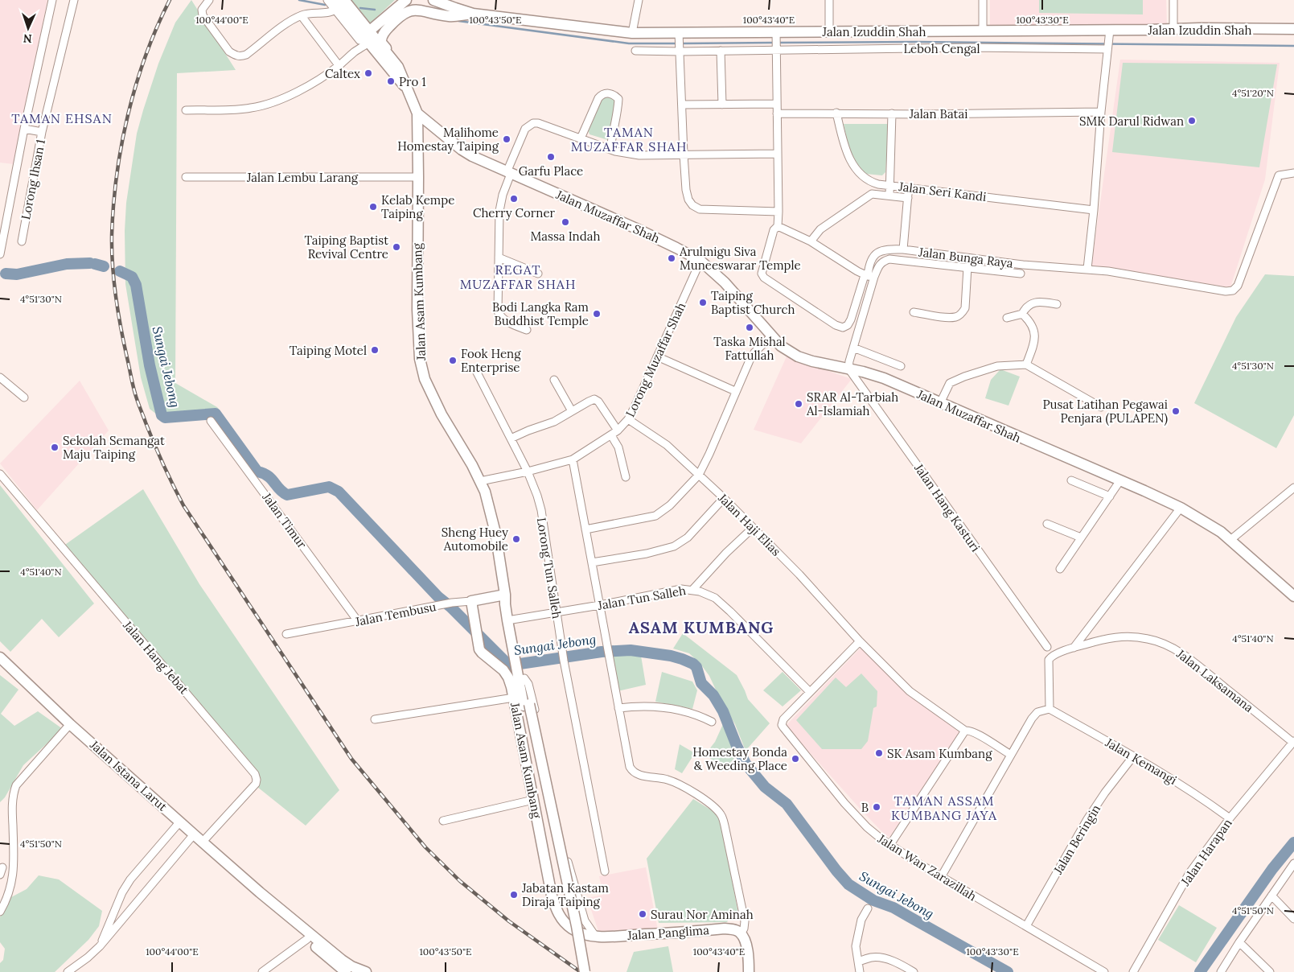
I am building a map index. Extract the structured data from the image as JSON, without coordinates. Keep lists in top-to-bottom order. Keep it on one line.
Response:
{"streets":{"main road":["Jalan Izuddin Shah","Jalan Muzaffar Shah","Jalan Asam Kumbang","Jalan Tembusu","Jalan Istana Larut","Jalan Panglima"],"street":["Leboh Cengal","Jalan Batai","Jalan Lembu Larang","Lorong Ihsan 1","Jalan Seri Kandi","Jalan Bunga Raya","Lorong Muzaffar Shah","Jalan Hang Kasturi","Jalan Timur","Jalan Haji Elias","Lorong Tun Salleh","Jalan Tun Salleh","Jalan Hang Jebat","Jalan Laksamana","Jalan Kemangi","Jalan Beringin","Jalan Harapan","Jalan Wan Zarazillah"]},"crossings":[["Jalan Izuddin Shah","Leboh Cengal"],["Jalan Batai","Jalan Seri Kandi"],["Jalan Lembu Larang","Jalan Asam Kumbang"],["Jalan Muzaffar Shah","Jalan Bunga Raya"],["Jalan Muzaffar Shah","Jalan Asam Kumbang"],["Jalan Muzaffar Shah","Lorong Muzaffar Shah"],["Jalan Muzaffar Shah","Jalan Hang Kasturi"],["Jalan Bunga Raya","Jalan Hang Kasturi"],["Jalan Asam Kumbang","Lorong Muzaffar Shah"],["Jalan Asam Kumbang","Jalan Tun Salleh"],["Jalan Asam Kumbang","Jalan Tembusu"],["Jalan Asam Kumbang","Jalan Panglima"],["Lorong Muzaffar Shah","Jalan Haji Elias"],["Lorong Muzaffar Shah","Lorong Tun Salleh"],["Jalan Timur","Jalan Tembusu"],["Lorong Tun Salleh","Jalan Tun Salleh"],["Jalan Tun Salleh","Jalan Wan Zarazillah"],["Jalan Hang Jebat","Jalan Istana Larut"],["Jalan Laksamana","Jalan Harapan"],["Jalan Kemangi","Jalan Beringin"],["Jalan Kemangi","Jalan Harapan"],["Jalan Beringin","Jalan Wan Zarazillah"]],"districts":["TAMAN EHSAN","TAMAN MUZAFFAR SHAH","REGAT MUZAFFAR SHAH","ASAM KUMBANG","TAMAN ASSAM KUMBANG JAYA"],"water":["Sungai Jebong"],"places":["Caltex","Pro 1","SMK Darul Ridwan","Malihome Homestay Taiping","Garfu Place","Cherry Corner","Kelab Kempe Taiping","Massa Indah","Taiping Baptist Revival Centre","Arulmigu Siva Muneeswarar Temple","Taiping Baptist Church","Bodi Langka Ram Buddhist Temple","Taska Mishal Fattullah","Taiping Motel","Fook Heng Enterprise","SRAR Al-Tarbiah Al-Islamiah","Pusat Latihan Pegawai Penjara (PULAPEN)","Sekolah Semangat Maju Taiping","Sheng Huey Automobile","SK Asam Kumbang","Homestay Bonda & Weeding Place","B","Jabatan Kastam Diraja Taiping","Surau Nor Aminah"],"north":"bottom","coordinates":["100°44'00\"E","100°43'50\"E","100°43'40\"E","100°43'30\"E","4°51'20\"N","4°51'30\"N","4°51'40\"N","4°51'50\"N"]}
